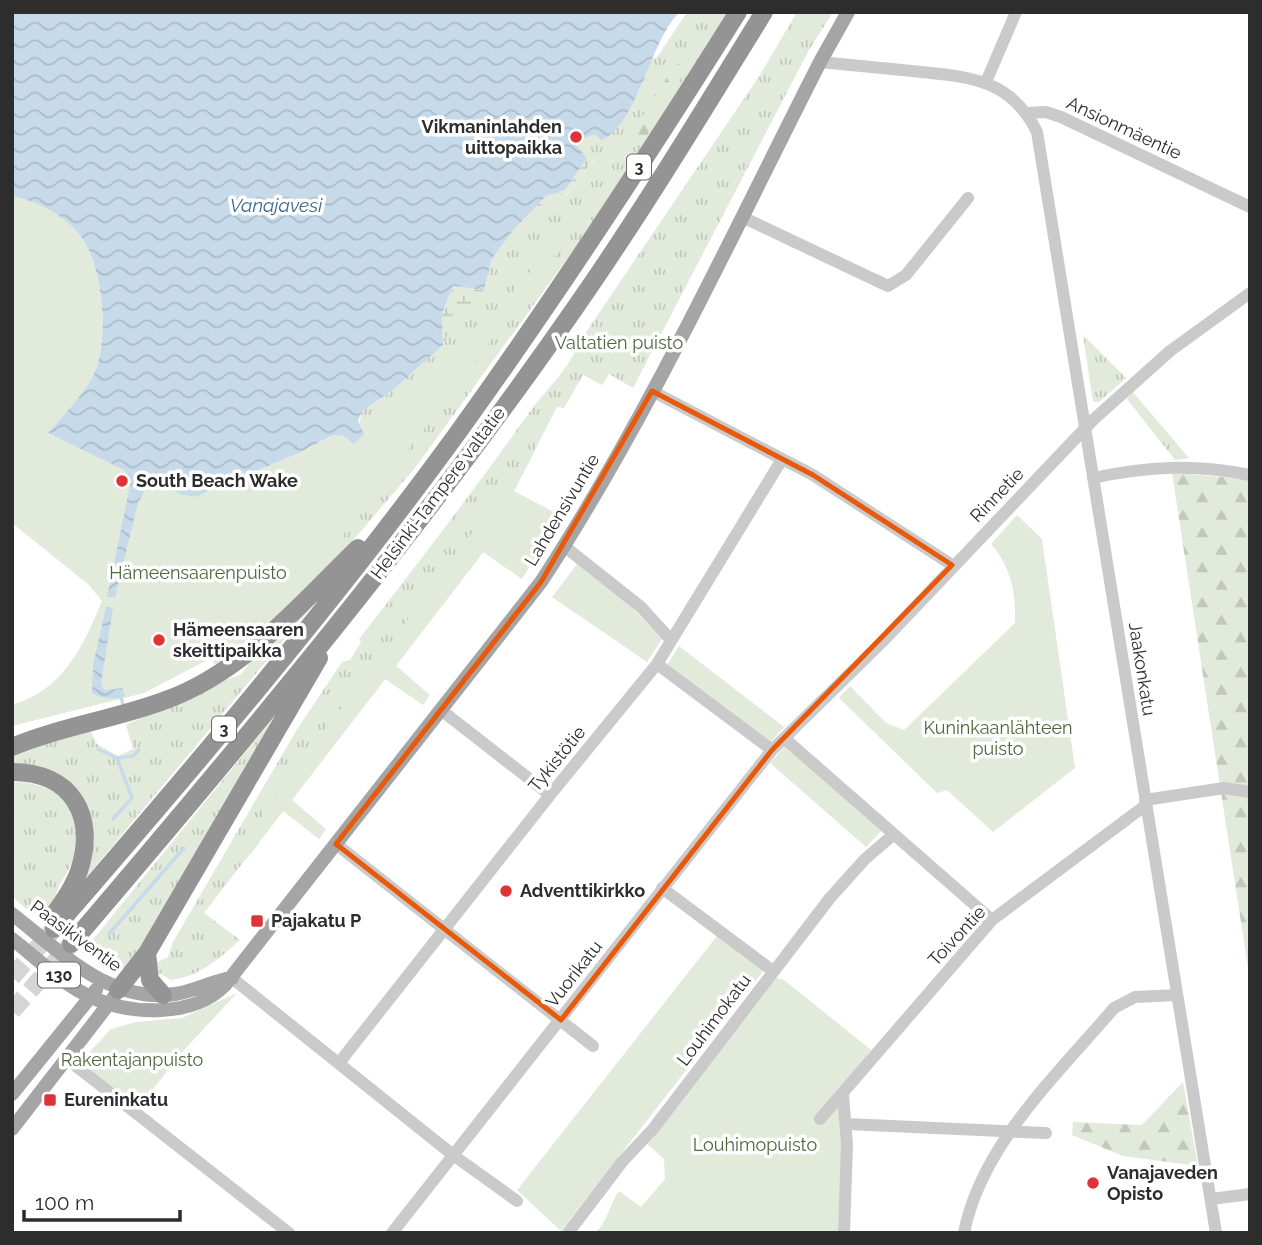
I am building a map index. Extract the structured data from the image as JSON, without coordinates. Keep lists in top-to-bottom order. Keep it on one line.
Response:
{"streets":{"highway":["3","Helsinki-Tampere valtatie"],"main road":["Lahdensivuntie","Paasikiventie","130"],"street":["Ansionmäentie","Rinnetie","Jaakonkatu","Tykistötie","Toivontie","Vuorikatu","Louhimokatu"]},"crossings":[["Ansionmäentie","Jaakonkatu"],["Rinnetie","Jaakonkatu"],["Rinnetie","Vuorikatu"],["Lahdensivuntie","Paasikiventie"],["Jaakonkatu","Toivontie"]],"water":["Vanajavesi"],"parks":["Valtatien puisto","Hämeensaarenpuisto","Kuninkaanlähteen puisto","Rakentajanpuisto","Louhimopuisto"],"places":{"other":["Vikmaninlahden uittopaikka","South Beach Wake","Hämeensaaren skeittipaikka","Adventtikirkko","Vanajaveden Opisto"],"transit":["Pajakatu P","Eureninkatu"]},"scale_bar":"100 m"}
